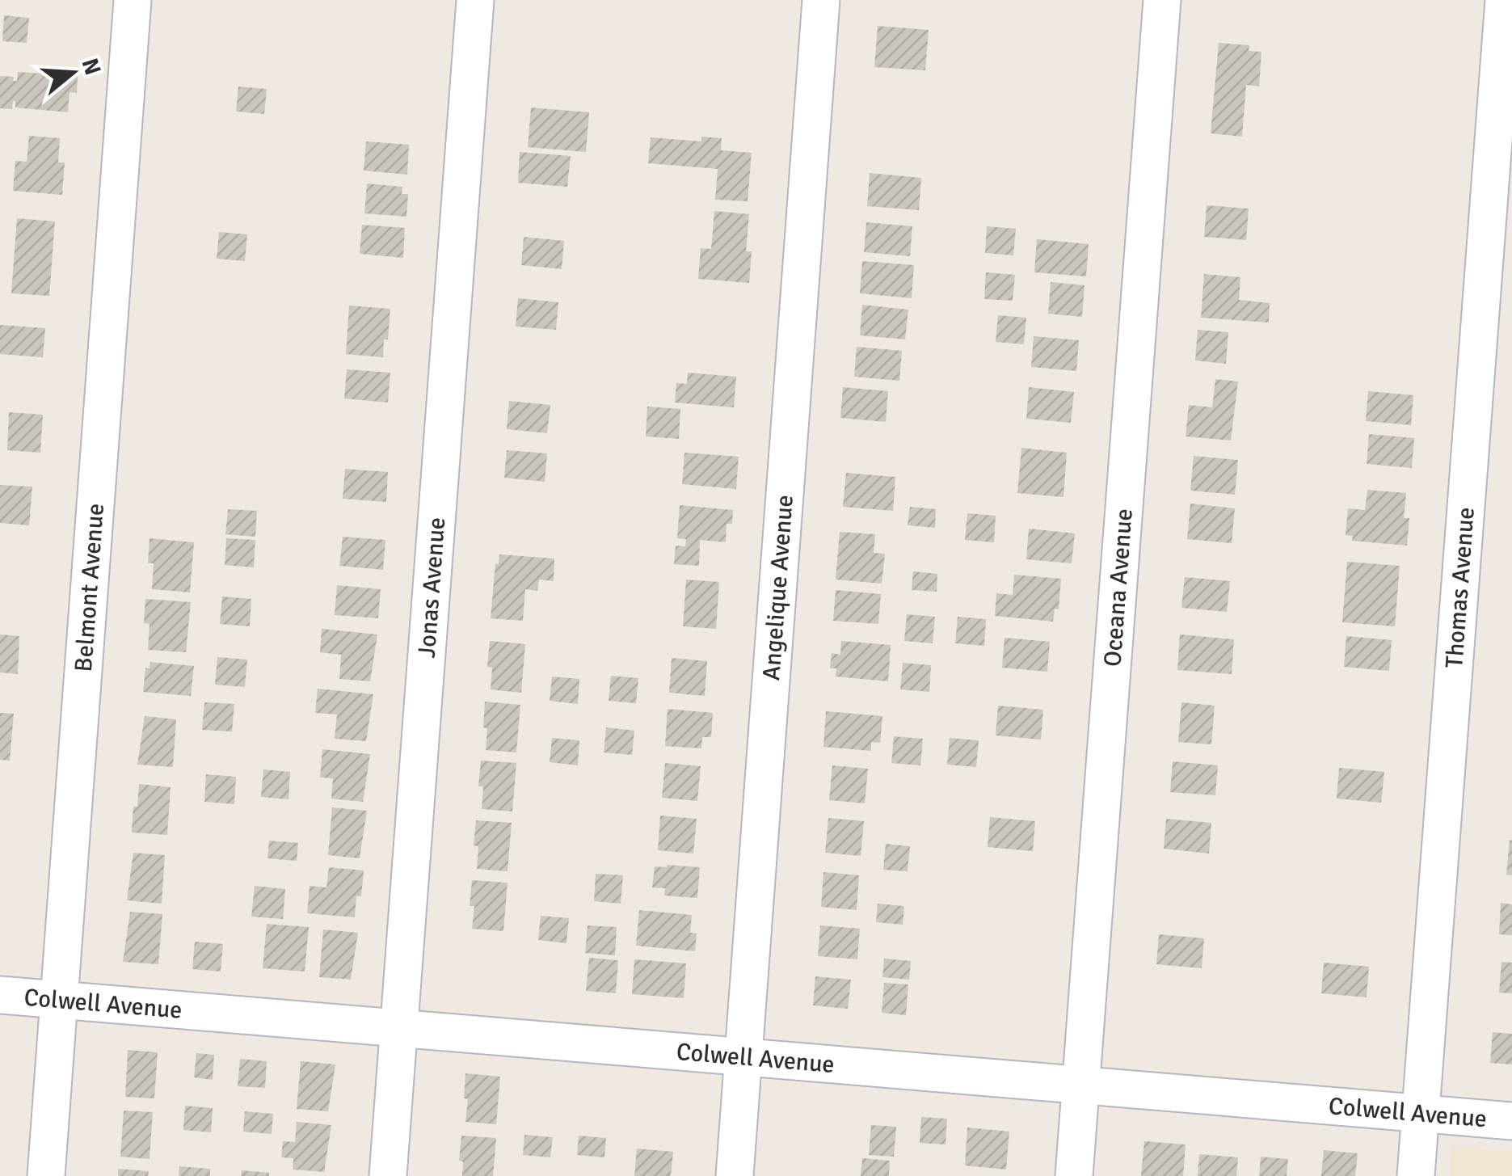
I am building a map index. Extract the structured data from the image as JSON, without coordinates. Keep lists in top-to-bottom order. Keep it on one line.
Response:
{"streets":{"street":["Jonas Avenue","Angelique Avenue","Oceana Avenue","Belmont Avenue","Thomas Avenue","Colwell Avenue"]},"crossings":[["Jonas Avenue","Colwell Avenue"],["Angelique Avenue","Colwell Avenue"],["Oceana Avenue","Colwell Avenue"],["Belmont Avenue","Colwell Avenue"],["Thomas Avenue","Colwell Avenue"]],"north":"right"}
